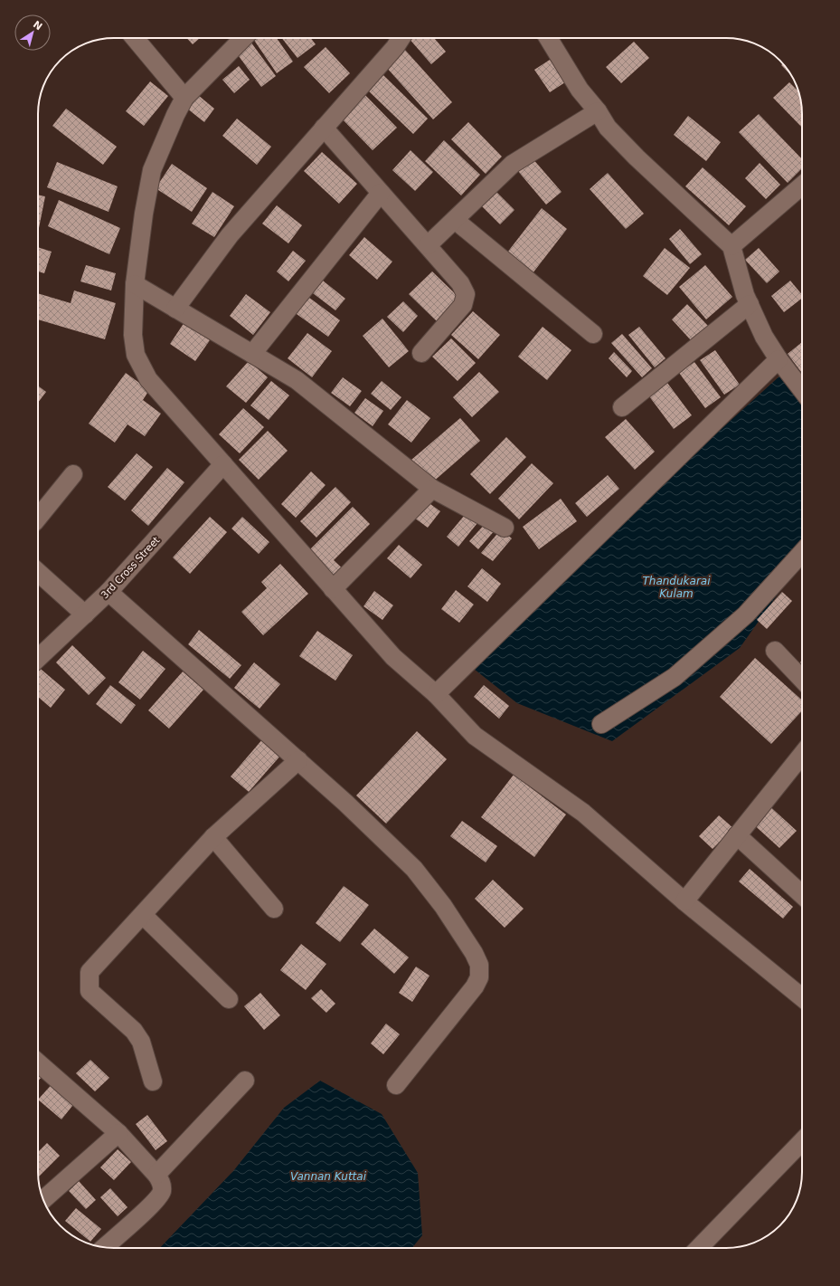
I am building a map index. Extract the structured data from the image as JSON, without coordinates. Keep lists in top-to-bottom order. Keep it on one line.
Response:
{"streets":{"street":["3rd Cross Street"]},"water":["Thandukarai Kulam","Vannan Kuttai"],"north":"top right"}
